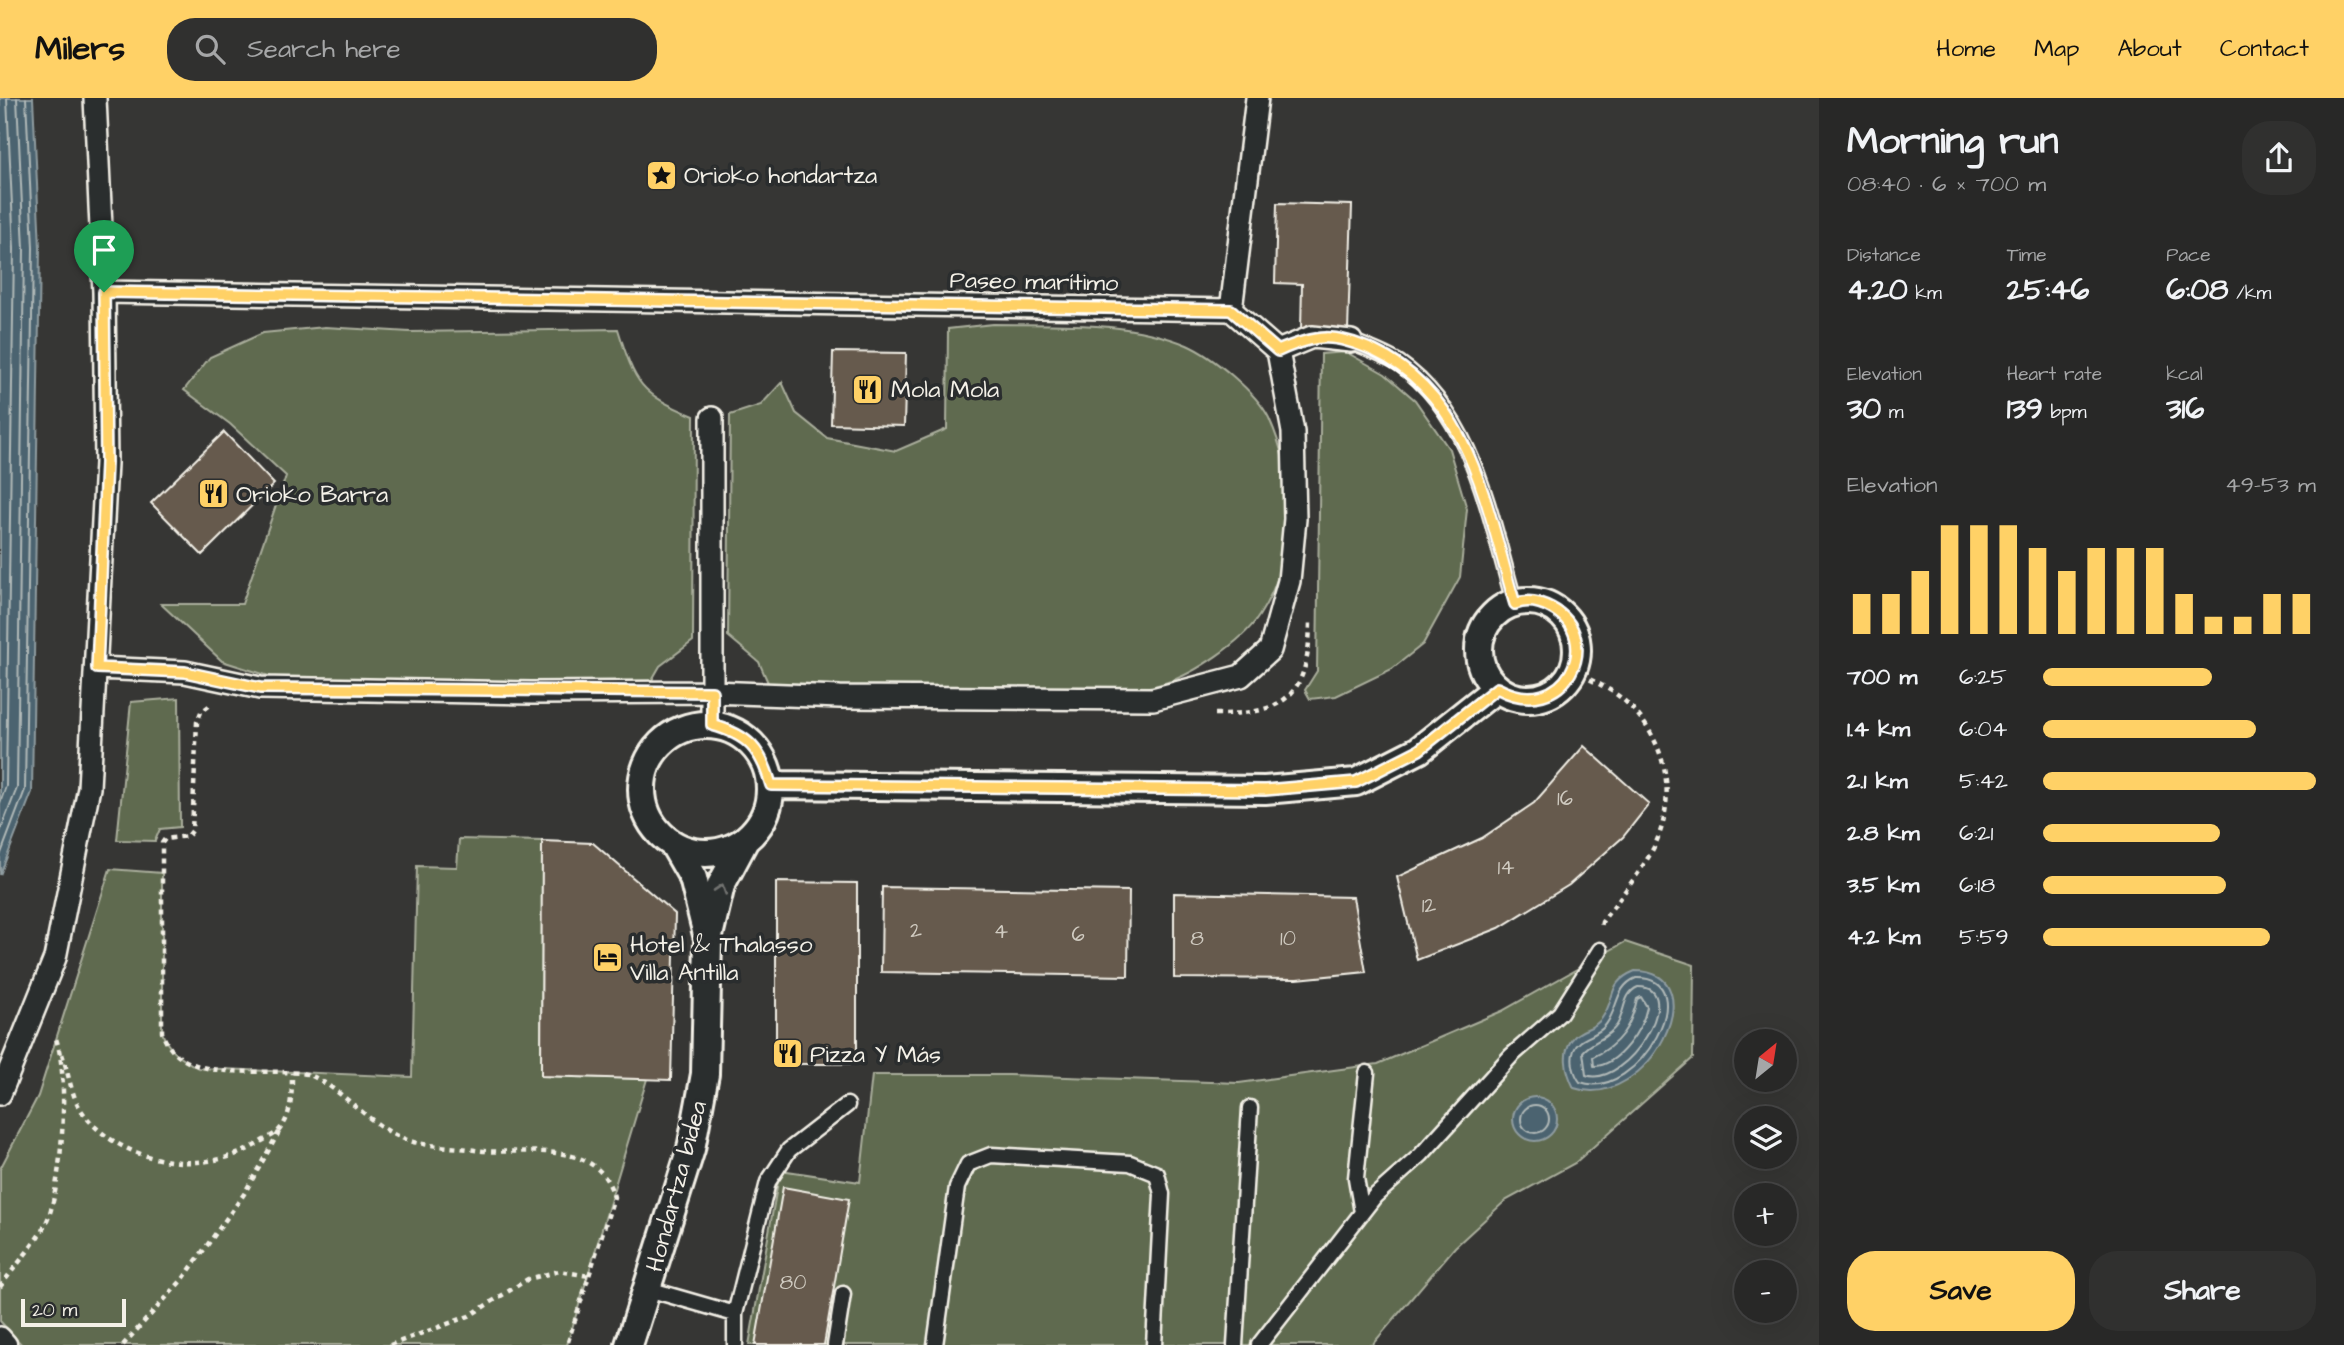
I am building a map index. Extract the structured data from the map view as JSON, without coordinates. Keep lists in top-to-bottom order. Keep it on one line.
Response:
{"streets":{"street":["Paseo marítimo","Hondartza bidea"]},"places":{"place":["Orioko hondartza"],"restaurant":["Mola Mola","Orioko Barra","Pizza Y Más"],"hotel":["Hotel & Thalasso Villa Antilla"]},"house_numbers":["16","14","12","2","4","6","8","10","80"],"scale_bar":"20 m","north":"top right","page":{"header":"Milers","search":"Search here","nav":["Home","Map","About","Contact"],"heading":["Morning run","08:40 · 6 × 700 m"],"stats":[["Distance","4.20 km"],["Time","25:46"],["Pace","6:08 /km"],["Elevation","30 m"],["Heart rate","139 bpm"],["kcal","316"]],"chart":["Elevation","49–53 m"],"list":[{"name":"700 m","note":"6:25"},{"name":"1.4 km","note":"6:04"},{"name":"2.1 km","note":"5:42"},{"name":"2.8 km","note":"6:21"},{"name":"3.5 km","note":"6:18"},{"name":"4.2 km","note":"5:59"}],"map_buttons":["+","−"],"buttons":["Save","Share"],"scale":"20 m"}}
